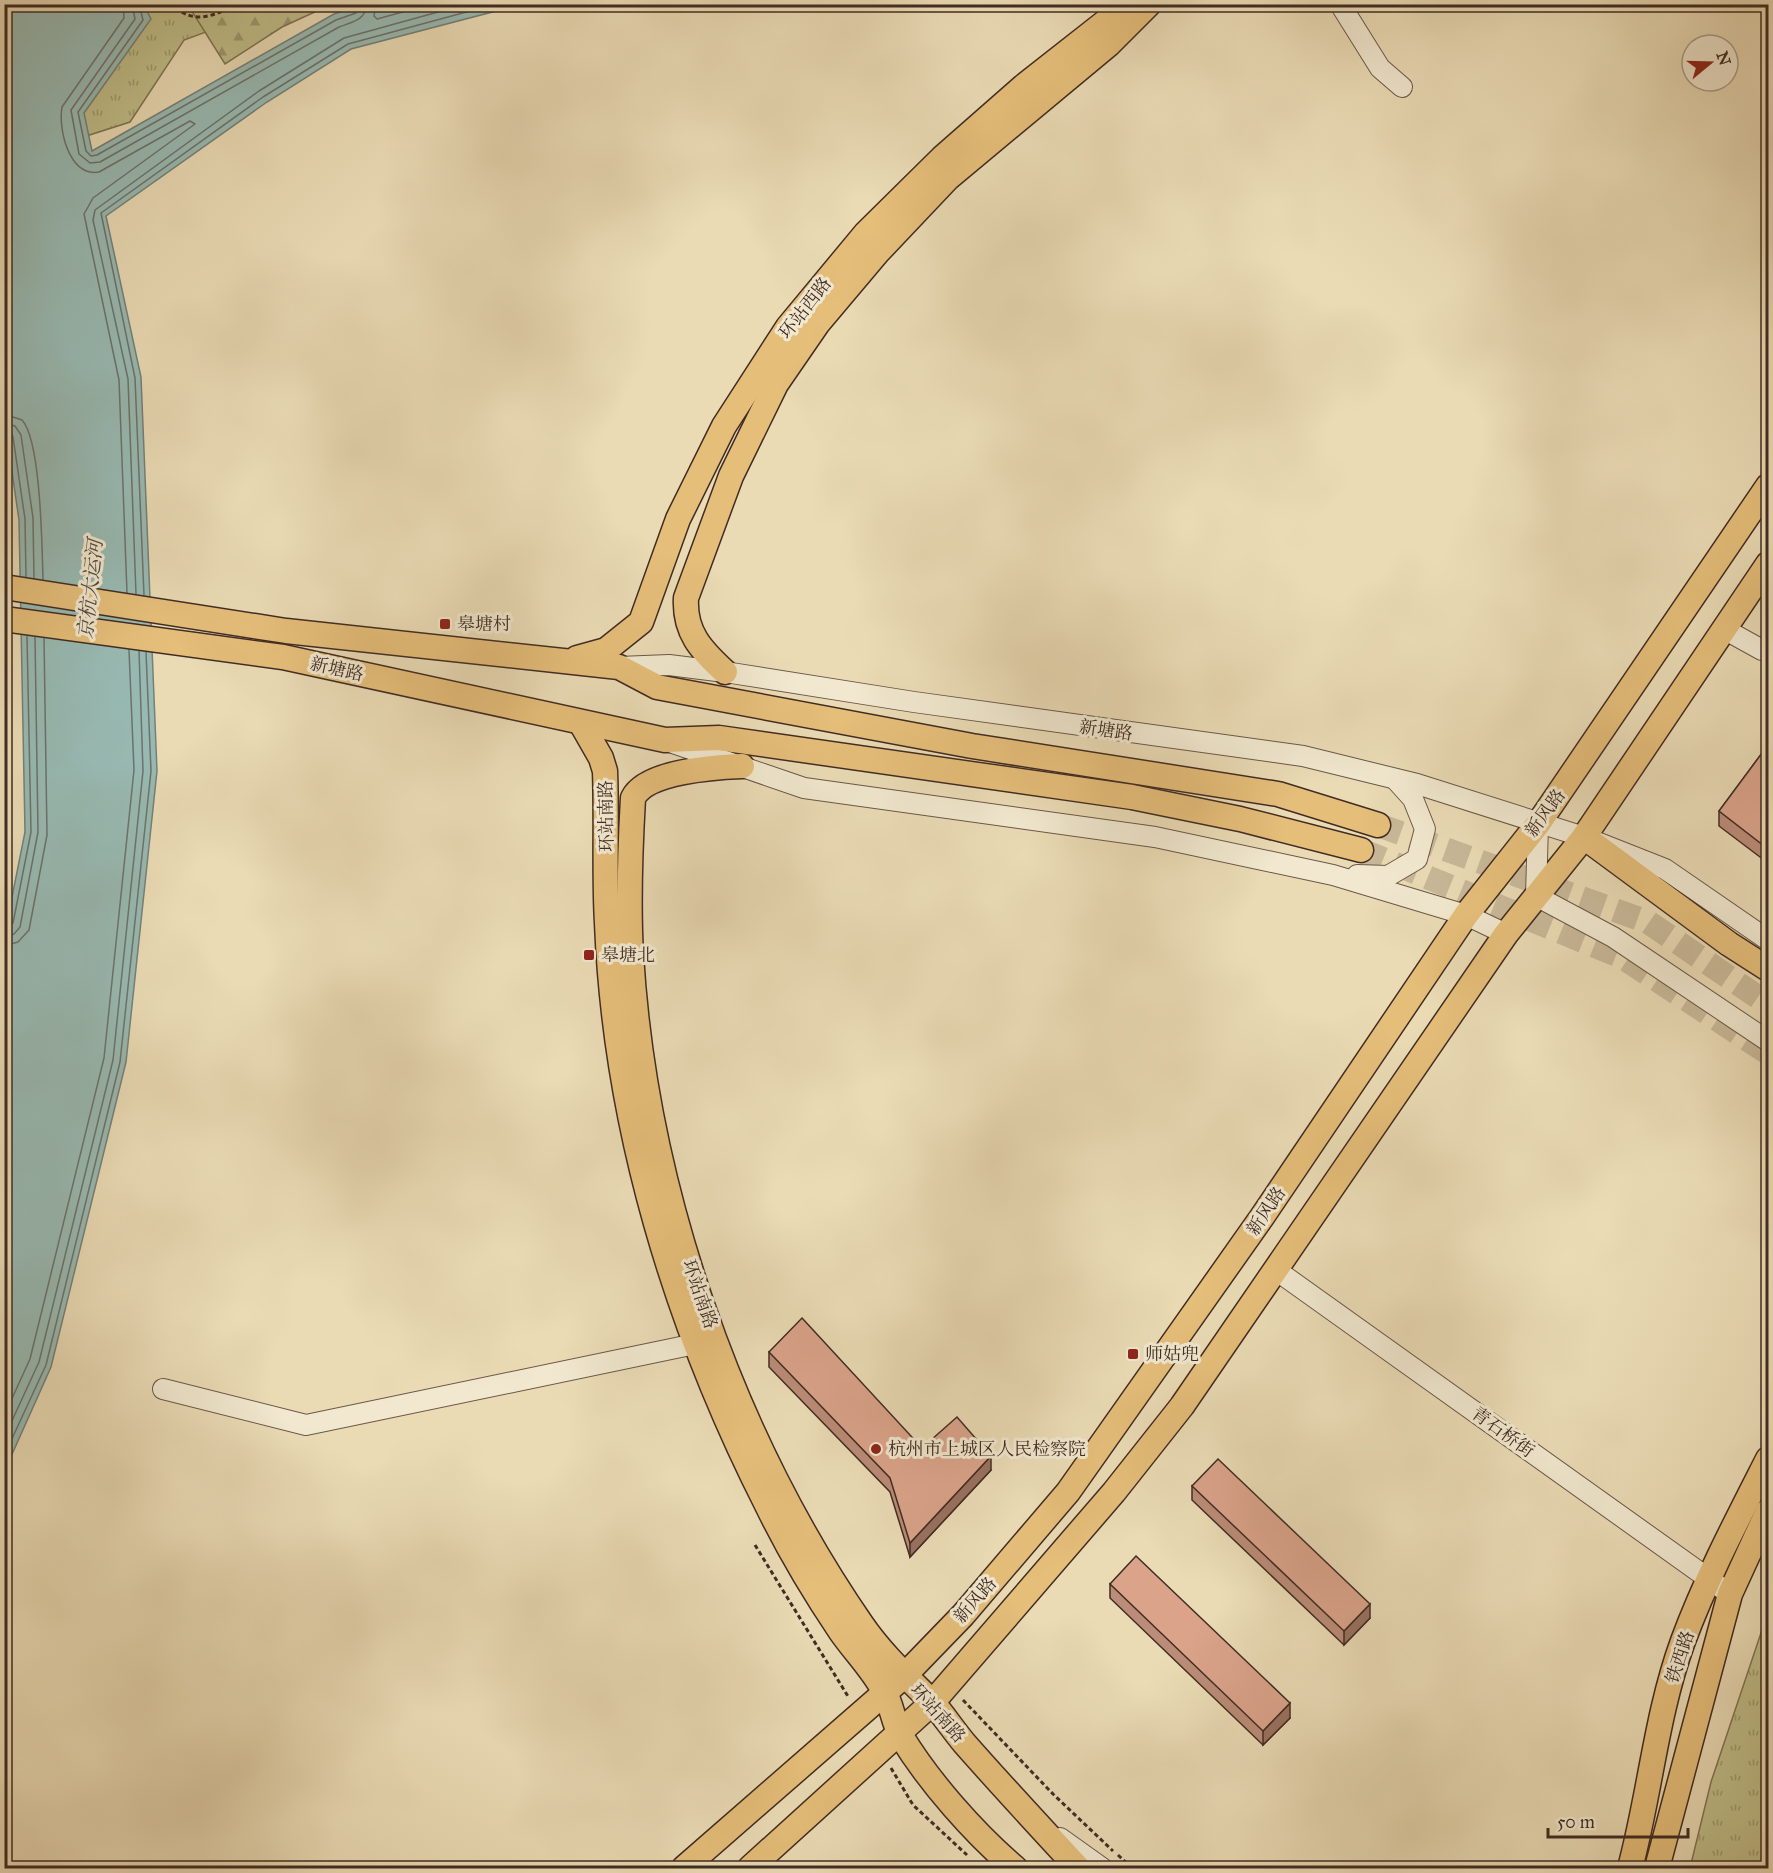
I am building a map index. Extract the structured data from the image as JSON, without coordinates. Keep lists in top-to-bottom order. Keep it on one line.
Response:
{"streets":{"main road":["环站西路","新塘路","新风路","环站南路","铁西路"],"street":["青石桥街"]},"crossings":[["环站西路","新塘路"],["新塘路","新风路"],["新塘路","环站南路"],["新风路","环站南路"],["新风路","青石桥街"],["青石桥街","铁西路"]],"water":["京杭大运河"],"places":{"transit":["皋塘村","皋塘北","师姑兜"],"other":["杭州市上城区人民检察院"]},"scale_bar":"50 m","north":"right"}
